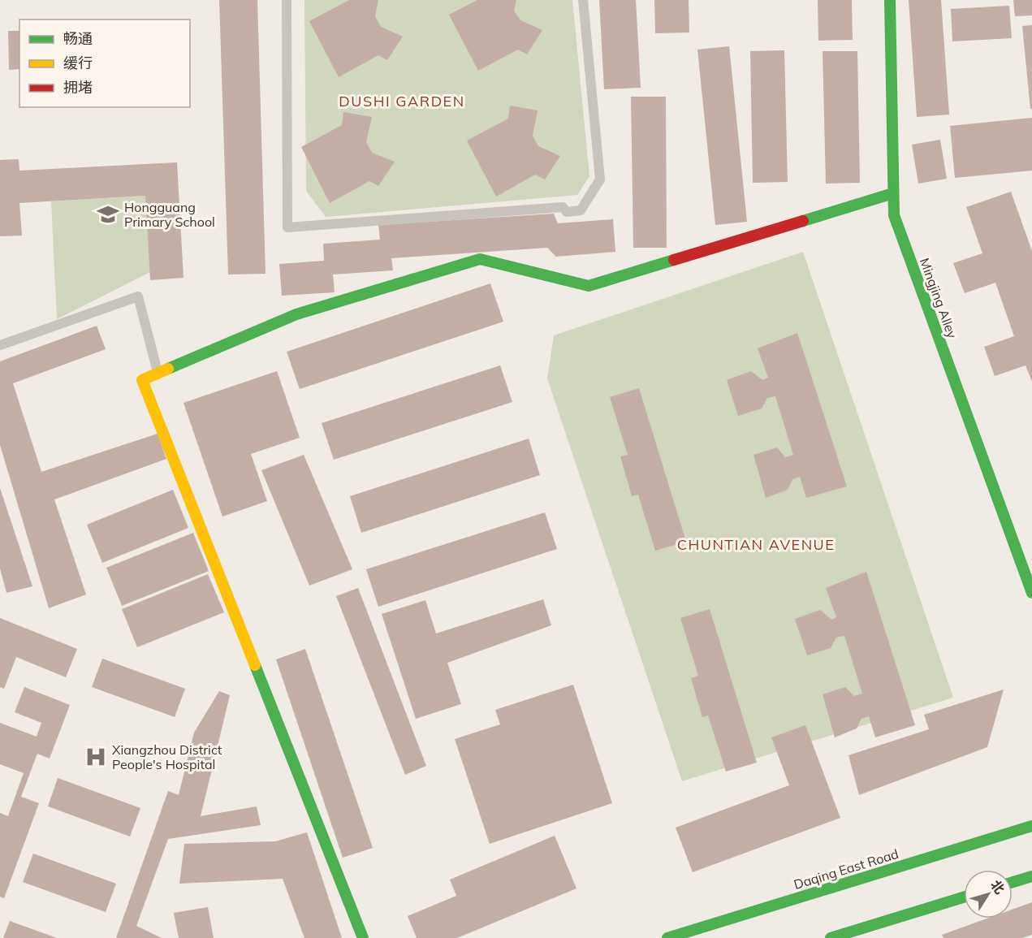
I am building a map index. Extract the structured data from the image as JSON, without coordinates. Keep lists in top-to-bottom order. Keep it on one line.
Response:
{"streets":{"street":["Mingjing Alley","Daqing East Road"]},"districts":["DUSHI GARDEN","CHUNTIAN AVENUE"],"places":{"school or university":["Hongguang Primary School"],"hospital":["Xiangzhou District People's Hospital"]},"legend":["畅通","缓行","拥堵"],"north":"top right"}
